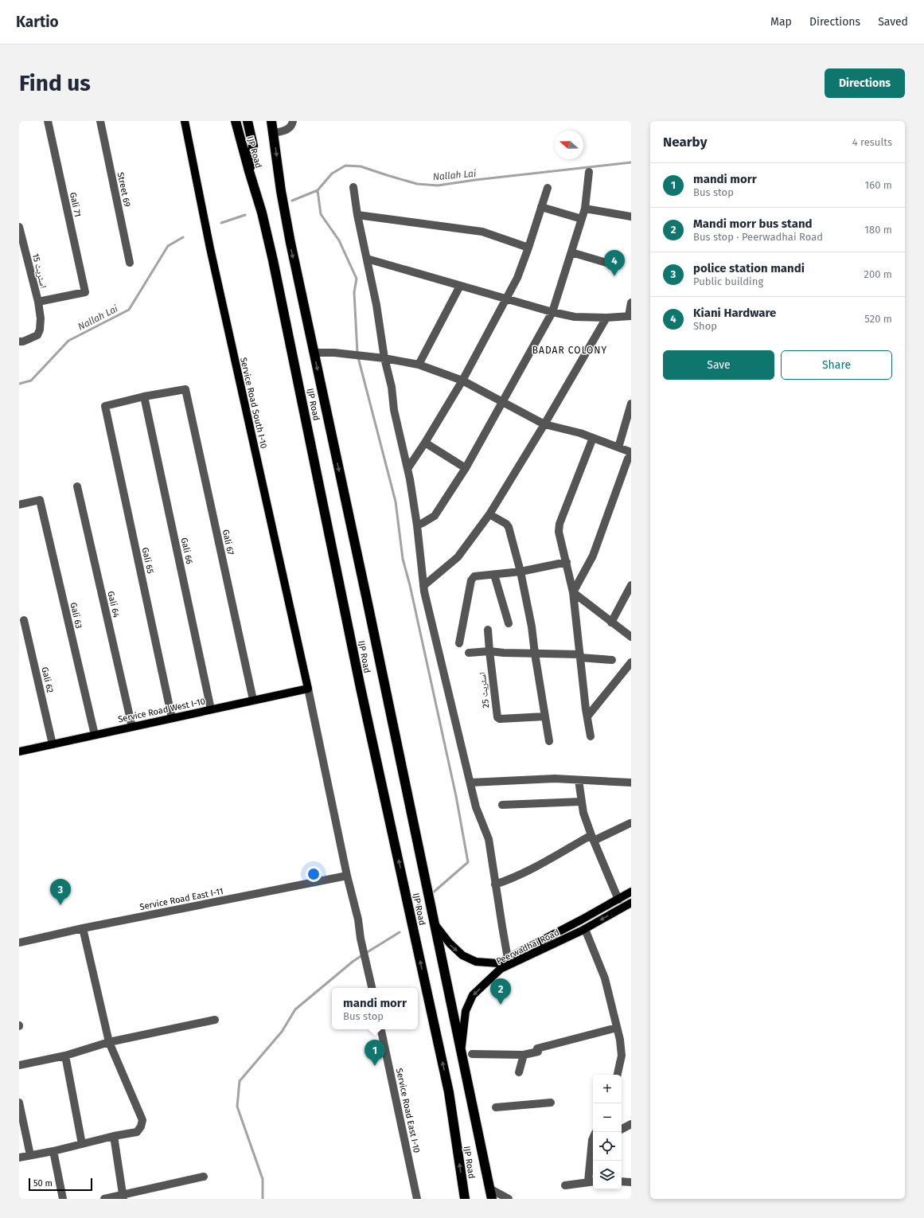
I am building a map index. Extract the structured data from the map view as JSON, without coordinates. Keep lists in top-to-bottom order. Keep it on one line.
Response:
{"streets":{"highway":["IJP Road"],"main road":["Service Road South I-10","Service Road West I-10","Peerwadhai Road"],"street":["Street 69","Gali 71","اسٹریٹ 15","Gali 67","Gali 66","Gali 65","Gali 64","Gali 63","Gali 62","اسٹریٹ 25","Service Road East I-11","Service Road East I-10"]},"crossings":[["IJP Road","Peerwadhai Road"],["Gali 71","اسٹریٹ 15"],["Service Road South I-10","Service Road West I-10"],["Gali 67","Gali 66"],["Gali 67","Gali 65"],["Gali 67","Service Road West I-10"],["Gali 66","Gali 65"],["Gali 66","Service Road West I-10"],["Gali 65","Service Road West I-10"],["Gali 64","Service Road West I-10"],["Gali 63","Service Road West I-10"],["Gali 62","Service Road West I-10"]],"districts":["BADAR COLONY"],"water":["Nallah Lai"],"scale_bar":"50 m","north":"left","page":{"header":"Kartio","nav":["Map","Directions","Saved"],"buttons":["Directions",["Save","Share"]],"title":"Find us","heading":["Nearby","4 results"],"list":[{"mark":"1","name":"mandi morr","note":"Bus stop","value":"160 m"},{"mark":"2","name":"Mandi morr bus stand","note":"Bus stop · Peerwadhai Road","value":"180 m"},{"mark":"3","name":"police station mandi","note":"Public building","value":"200 m"},{"mark":"4","name":"Kiani Hardware","note":"Shop","value":"520 m"}],"pins":["4","3","2","1"],"popup":["mandi morr","Bus stop"],"map_buttons":["+","−"],"scale":"50 m"}}
